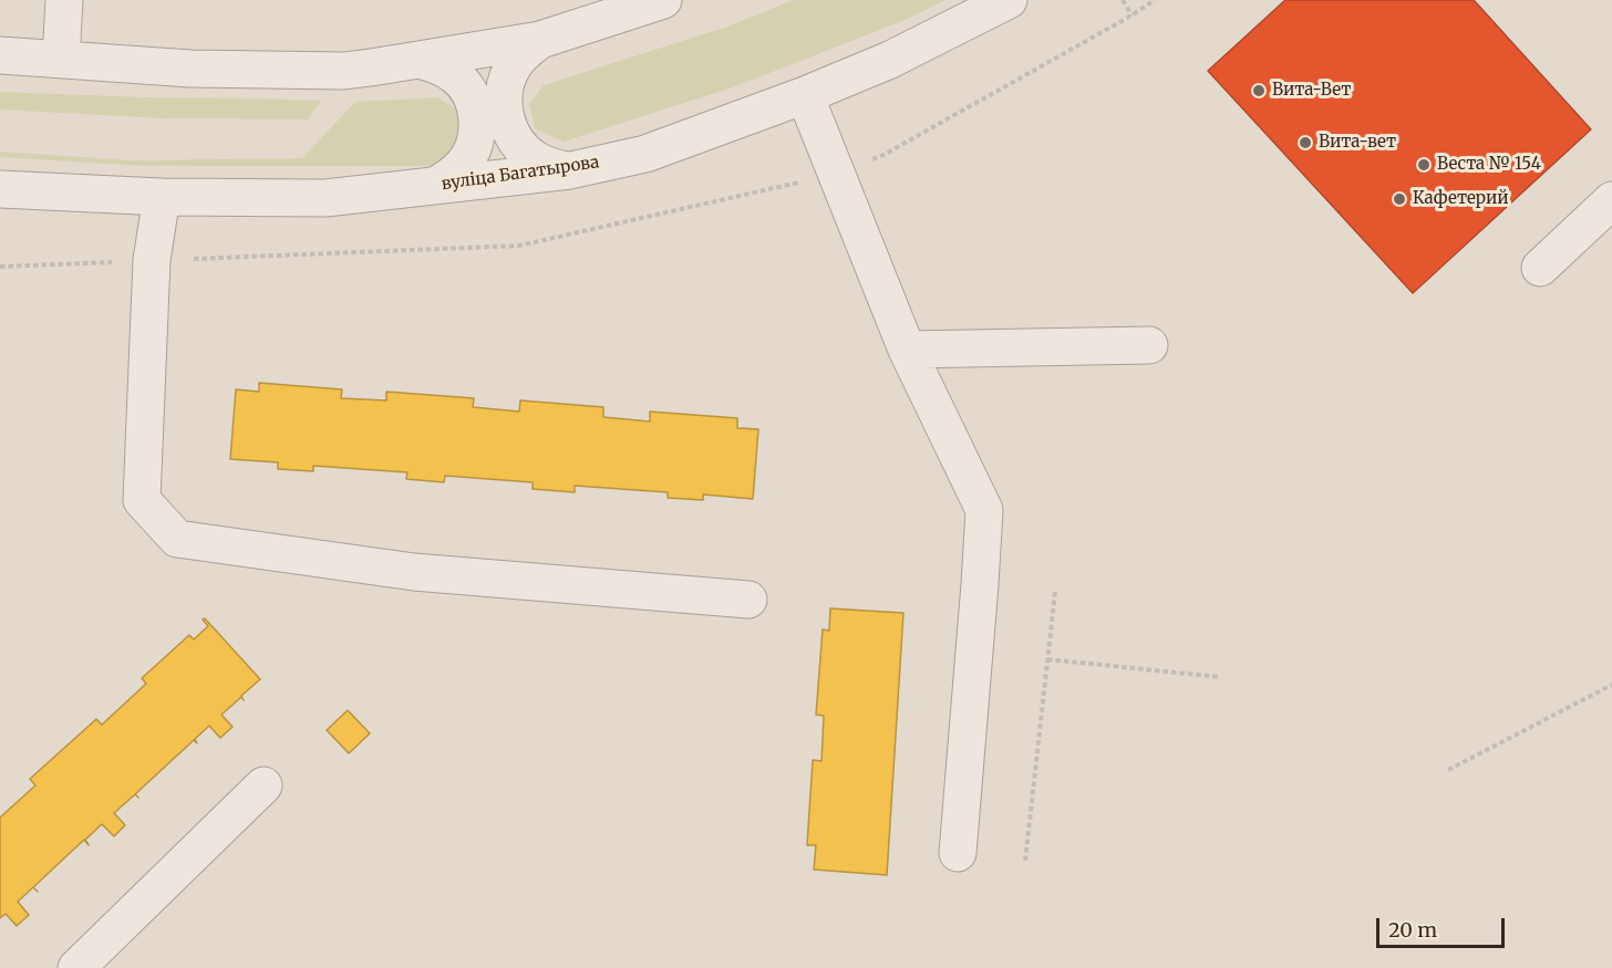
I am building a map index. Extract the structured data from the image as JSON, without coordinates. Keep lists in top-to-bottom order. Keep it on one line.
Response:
{"streets":{"street":["вуліца Багатырова"]},"places":["Вита-Вет","Вита-вет","Веста № 154","Кафетерий"],"scale_bar":"20 m"}
